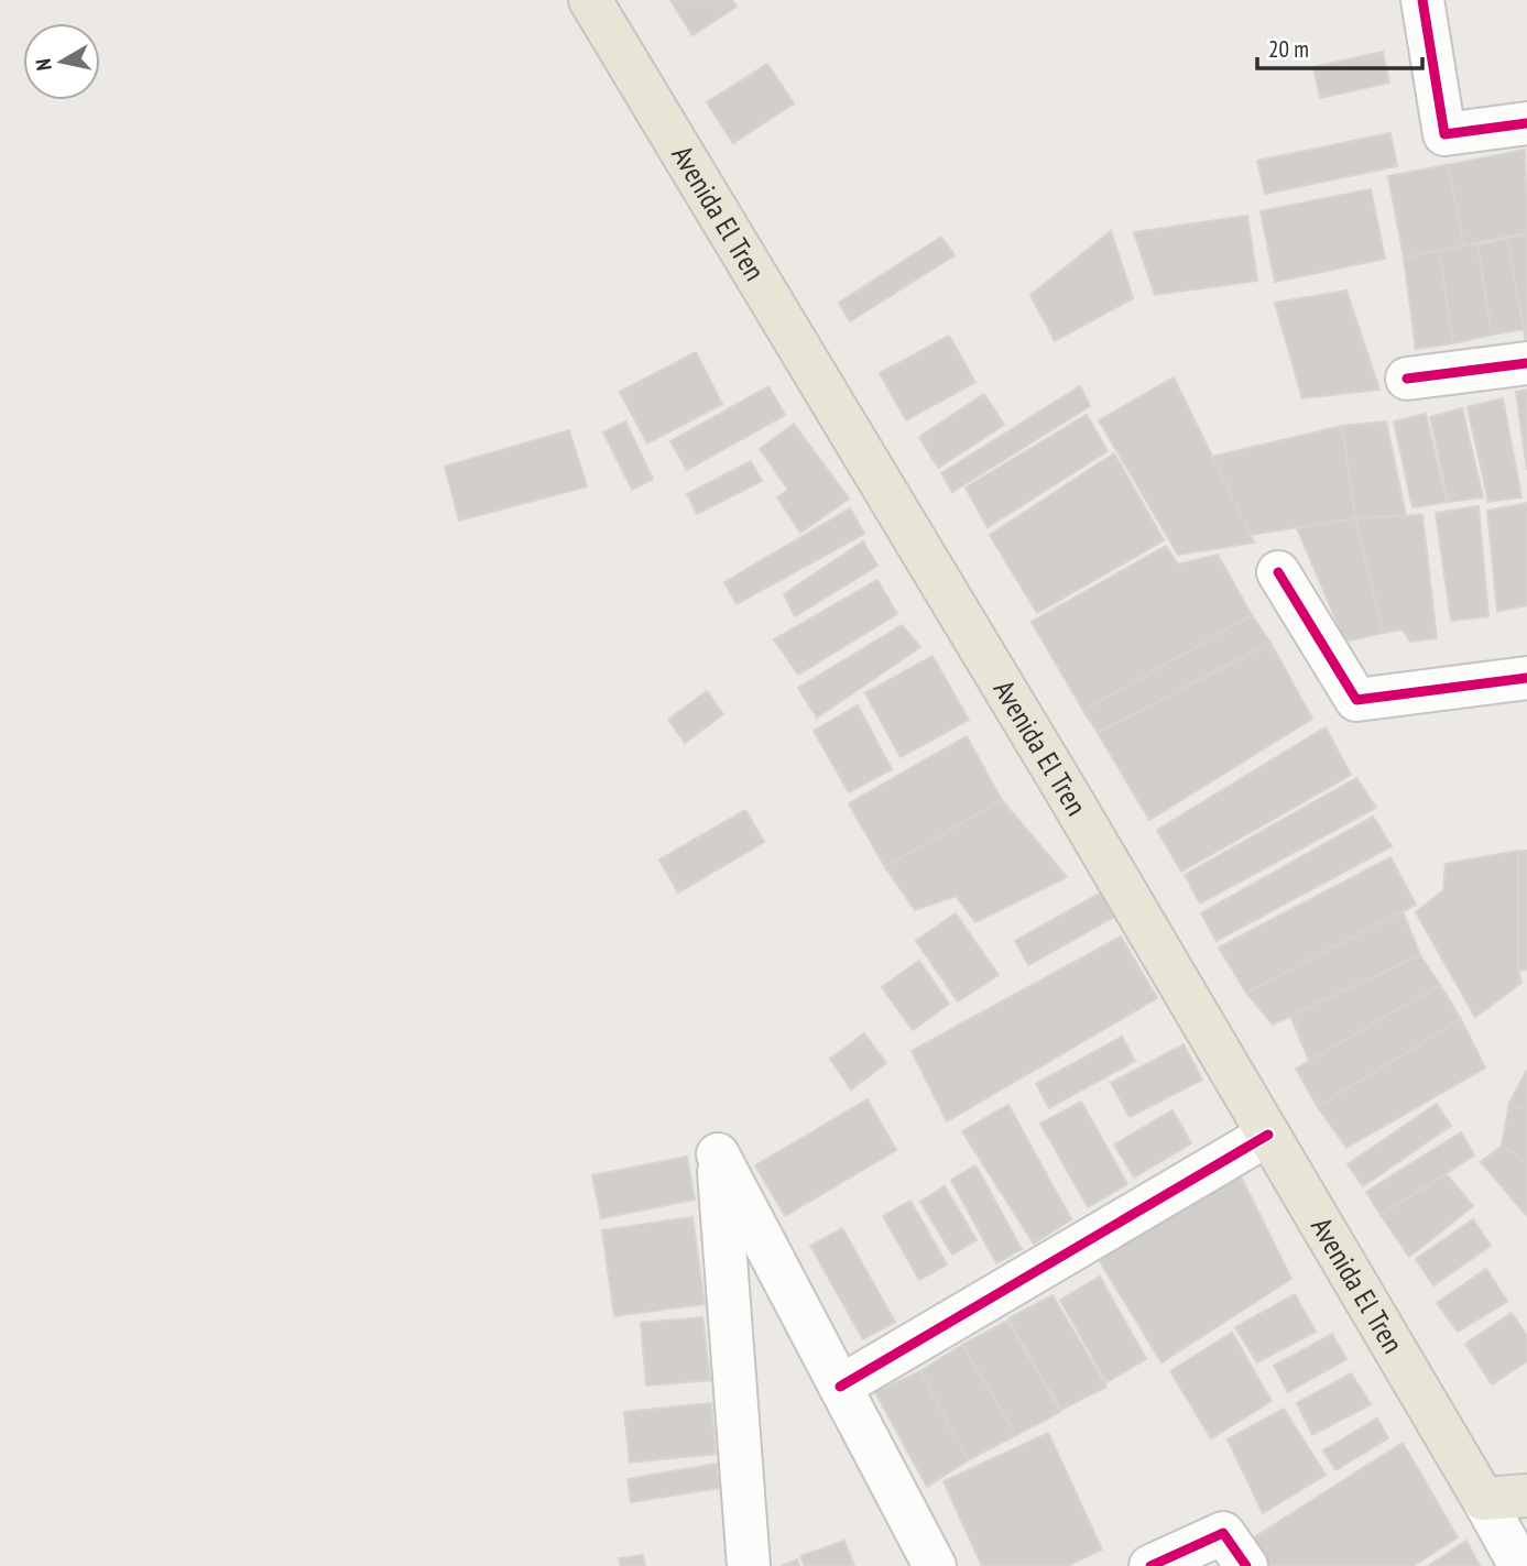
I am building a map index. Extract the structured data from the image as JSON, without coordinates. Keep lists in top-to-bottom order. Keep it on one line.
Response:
{"streets":{"main road":["Avenida El Tren"]},"scale_bar":"20 m","north":"left"}
